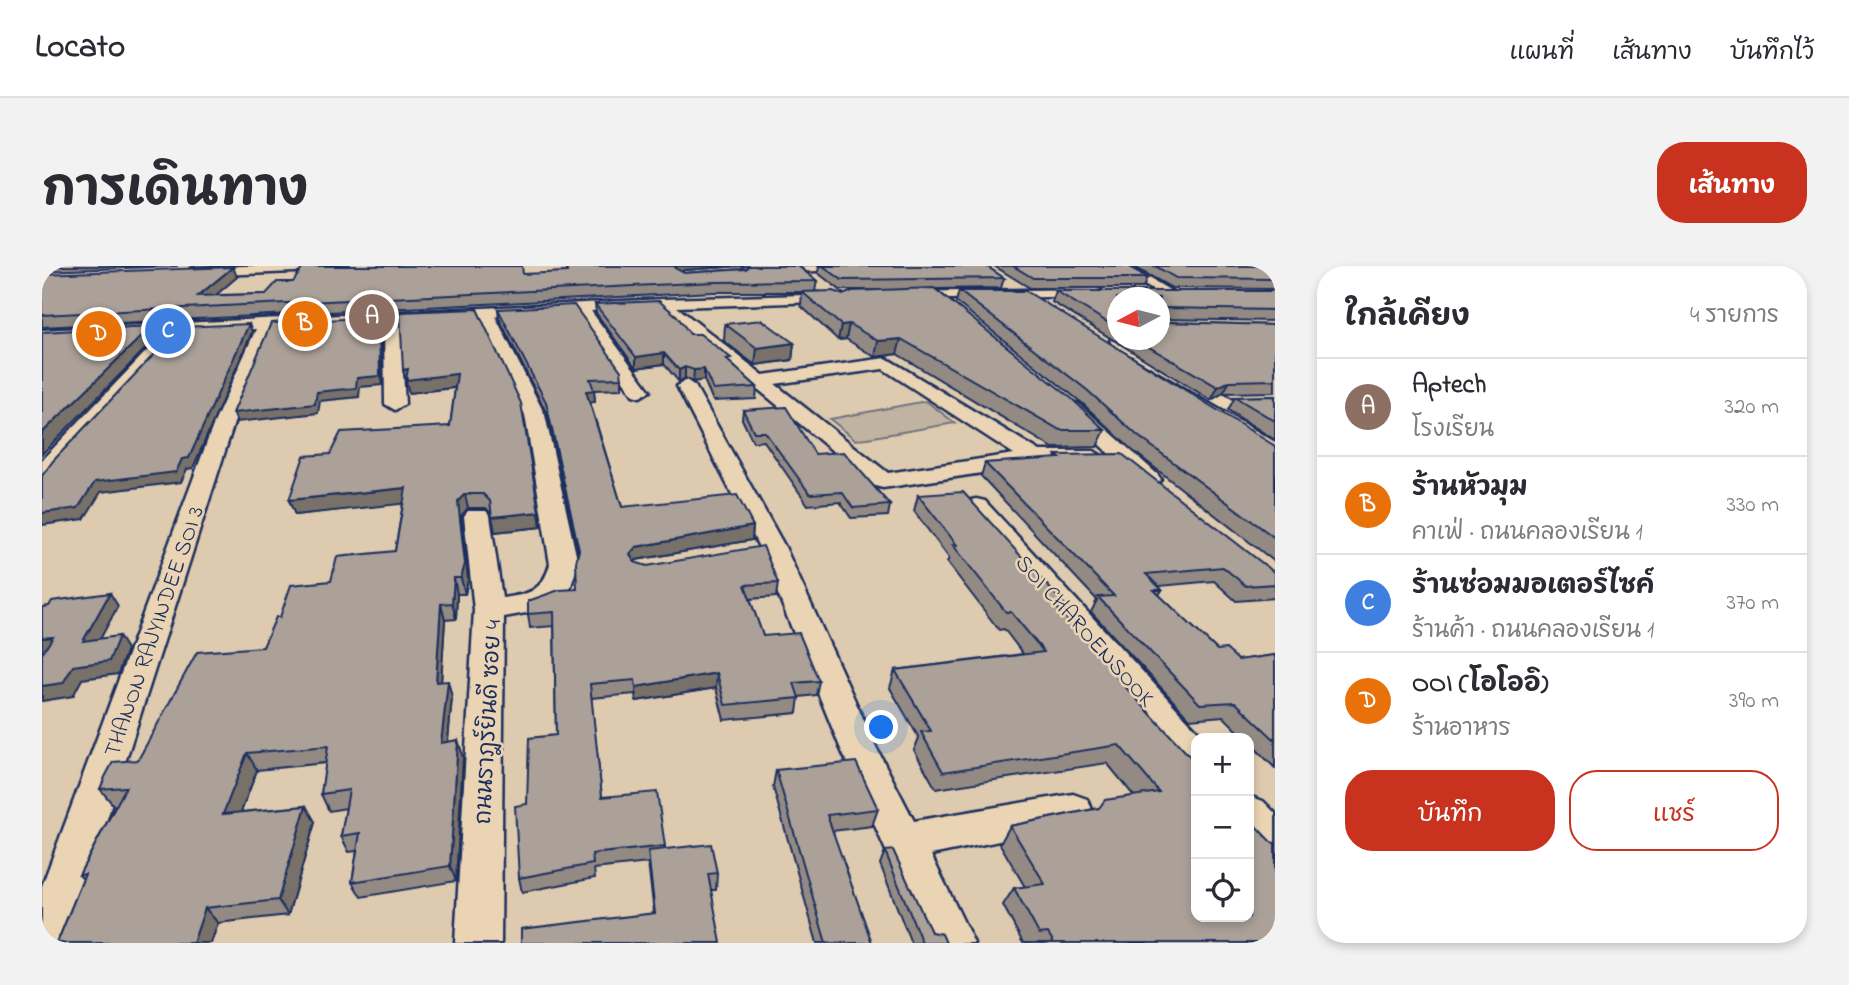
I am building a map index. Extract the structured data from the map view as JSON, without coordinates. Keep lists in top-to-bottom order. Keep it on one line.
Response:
{"streets":{"street":["SOI CHAROENSOOK","THANON RAJYINDEE SOI 3","ถนนราฎร์ยินดี ซอย 4"]},"north":"left","page":{"header":"Locato","nav":["แผนที่","เส้นทาง","บันทึกไว้"],"title":"การเดินทาง","buttons":["เส้นทาง",["บันทึก","แชร์"]],"heading":["ใกล้เคียง","4 รายการ"],"pins":["A","B","C","D"],"list":[{"mark":"A","name":"Aptech","note":"โรงเรียน","value":"320 m"},{"mark":"B","name":"ร้านหัวมุม","note":"คาเฟ่ · ถนนคลองเรียน 1","value":"330 m"},{"mark":"C","name":"ร้านซ่อมมอเตอร์ไซค์","note":"ร้านค้า · ถนนคลองเรียน 1","value":"370 m"},{"mark":"D","name":"OOI (โอโออิ)","note":"ร้านอาหาร","value":"390 m"}],"map_buttons":["+","−"]}}
